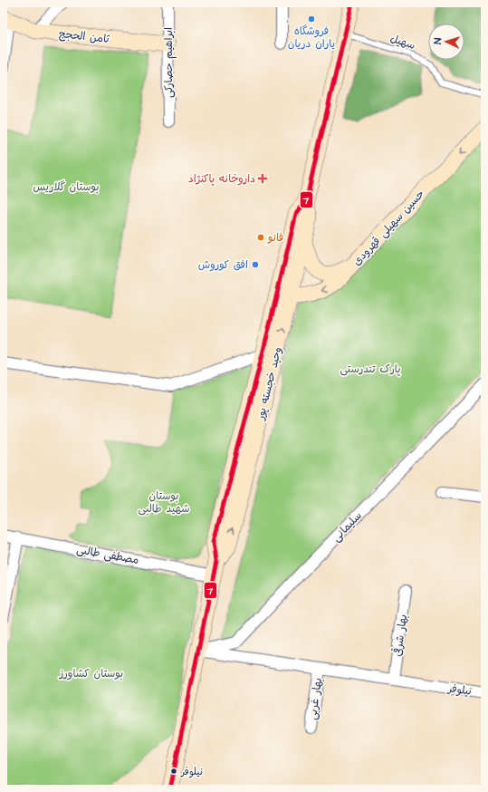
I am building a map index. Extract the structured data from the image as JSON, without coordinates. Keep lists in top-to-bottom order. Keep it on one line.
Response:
{"streets":{"main road":["ثامن الحجج","حسین سهیلی قهرودی","وحید خجسته پور"],"street":["ابراهیم حصارکی","سلیمانی","مصطفی طالبی","بهار شرقی","نیلوفر","بهار غربی"],"lane":["سهیل"]},"crossings":[["ثامن الحجج","ابراهیم حصارکی"],["سهیل","وحید خجسته پور"],["حسین سهیلی قهرودی","وحید خجسته پور"],["وحید خجسته پور","سلیمانی"],["وحید خجسته پور","مصطفی طالبی"],["وحید خجسته پور","نیلوفر"],["سلیمانی","نیلوفر"],["بهار شرقی","نیلوفر"],["نیلوفر","بهار غربی"]],"one_way":["حسین سهیلی قهرودی"],"parks":["بوستان گلاریس","پارک تندرستی","بوستان شهید طالبی","بوستان کشاورز"],"places":{"other":["فروشگاه یاران دریان","فانو","افق کوروش","نیلوفر"],"health":["داروخانه پاکنژاد"]},"lines":["transit line 7"],"north":"left"}
